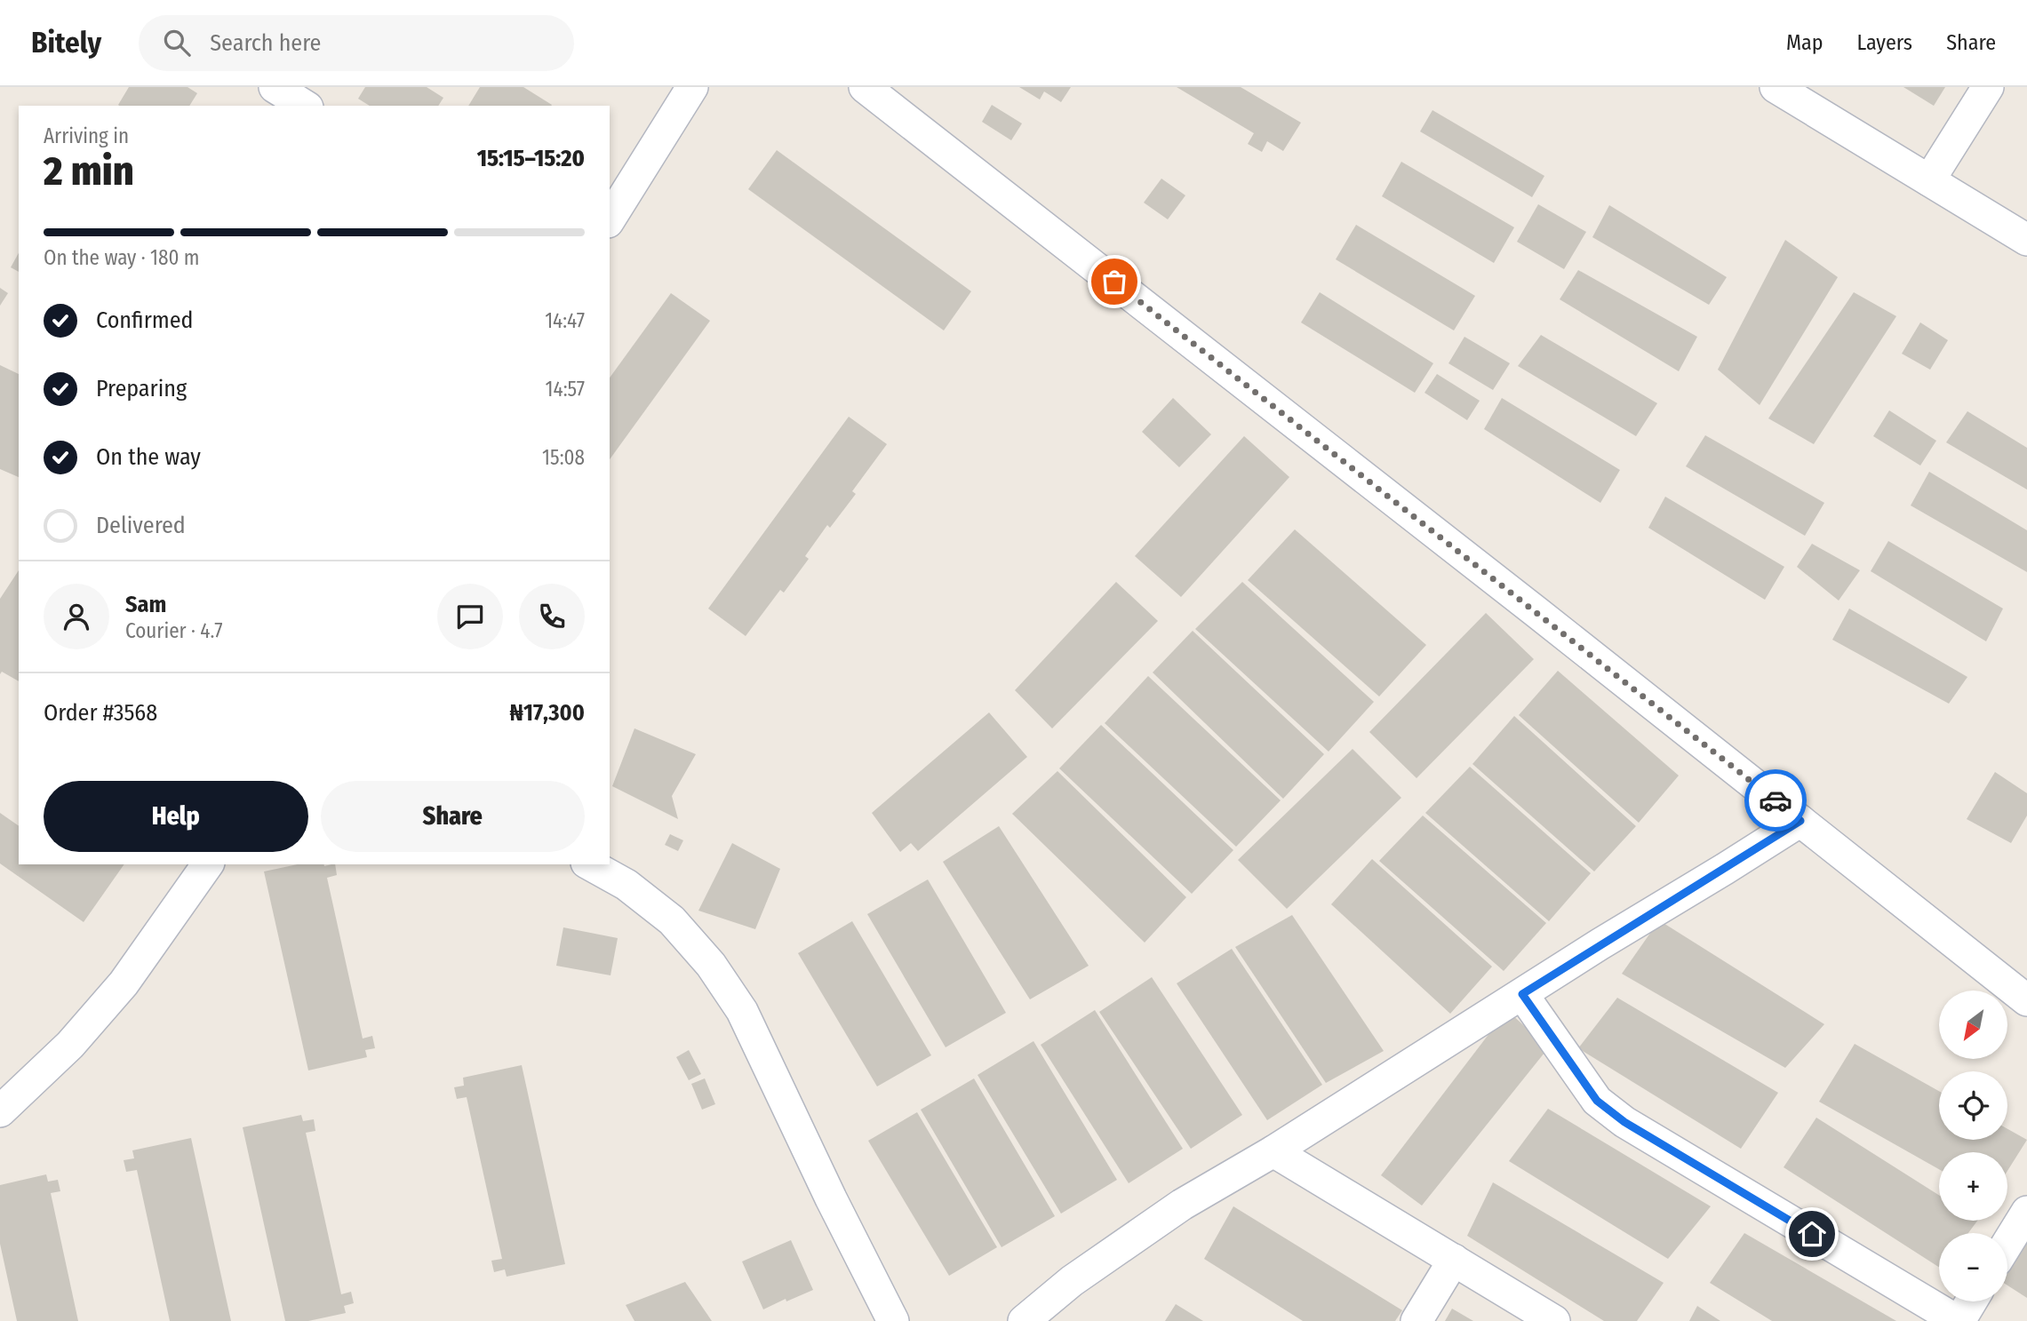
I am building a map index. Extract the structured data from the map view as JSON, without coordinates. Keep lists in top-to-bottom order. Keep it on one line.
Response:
{"north":"bottom left","page":{"header":"Bitely","search":"Search here","nav":["Map","Layers","Share"],"heading":["2 min","Arriving in","15:15–15:20"],"panel":["Sam","Courier · 4.7","Order #3568","₦17,300"],"bar":"On the way · 180 m","list":[["Confirmed","14:47"],["Preparing","14:57"],["On the way","15:08"],"Delivered"],"buttons":["Help","Share"],"map_buttons":["+","−"]}}
